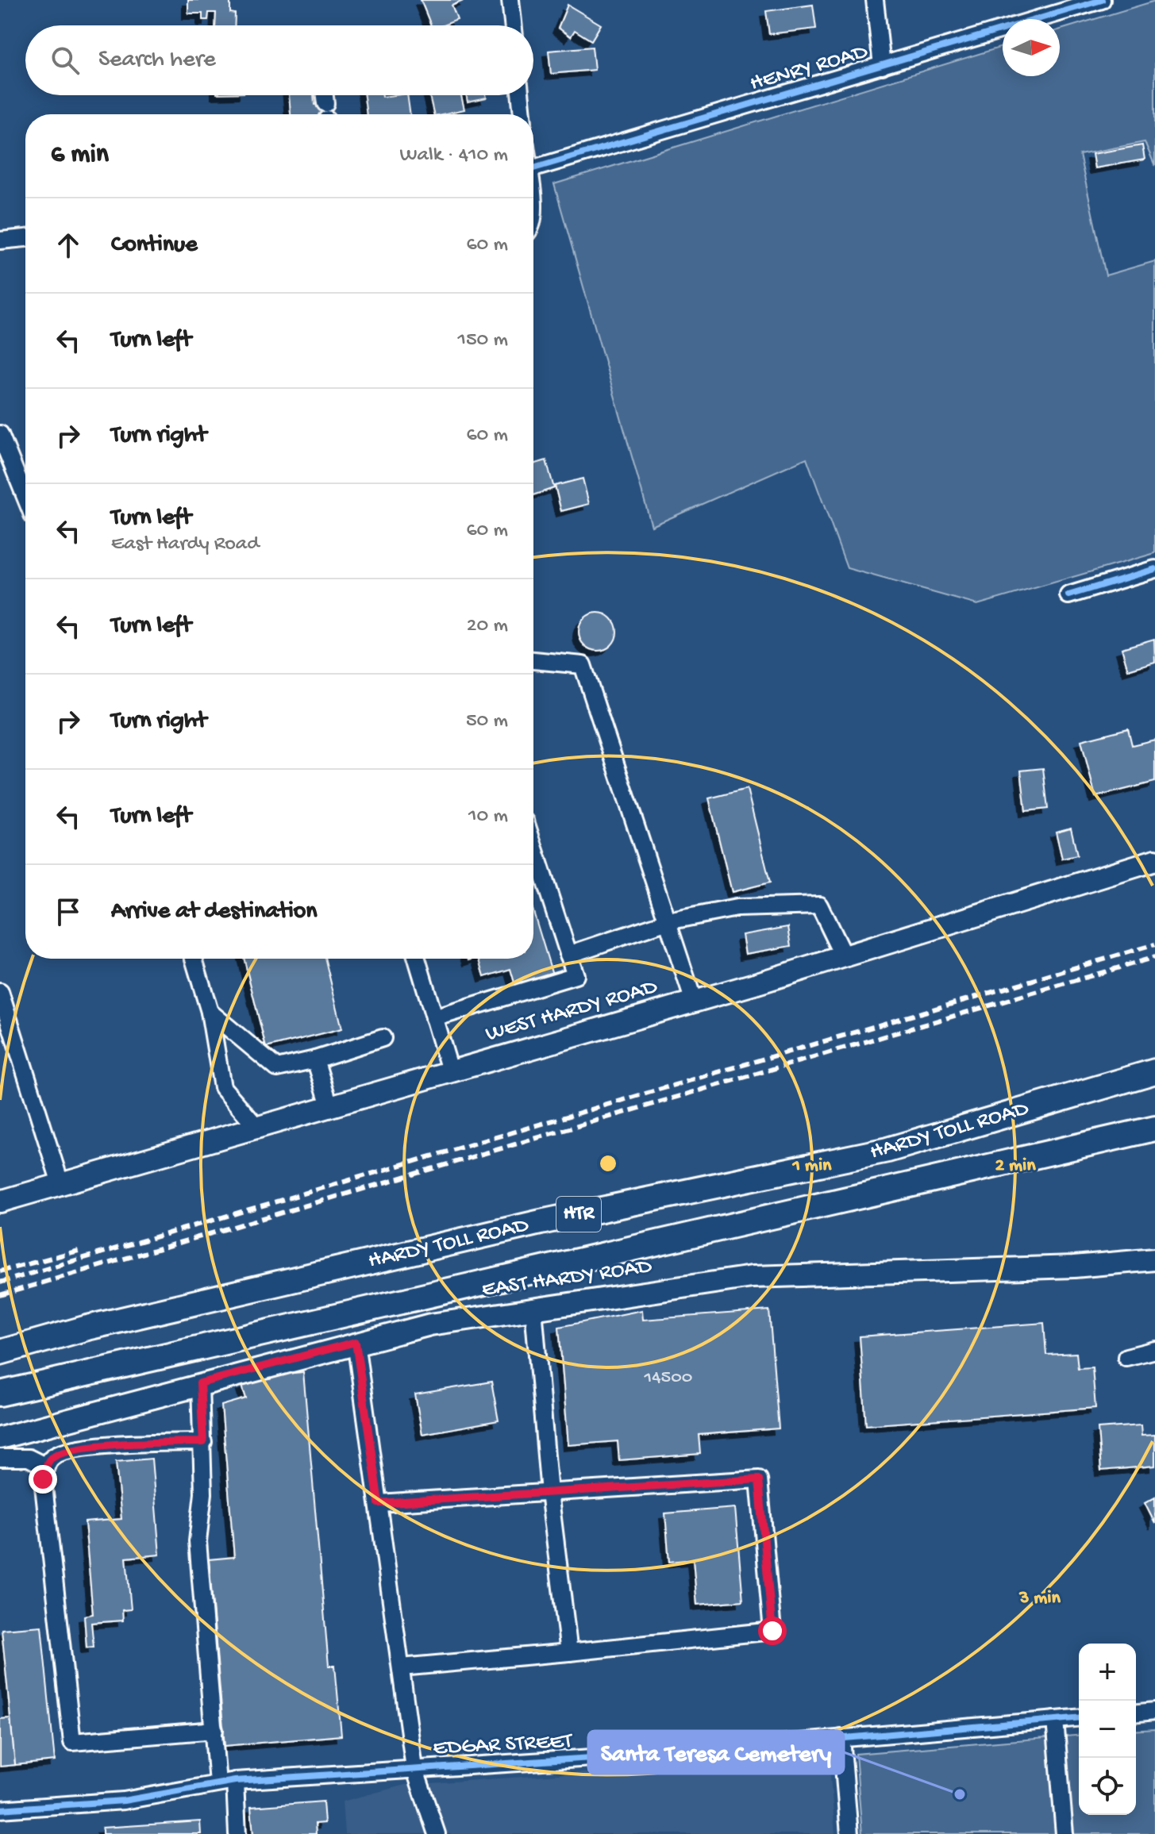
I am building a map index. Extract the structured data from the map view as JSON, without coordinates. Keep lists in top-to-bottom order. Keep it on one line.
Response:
{"streets":{"highway":["HARDY TOLL ROAD","HTR"],"main road":["WEST HARDY ROAD","EAST HARDY ROAD"],"street":["HENRY ROAD","EDGAR STREET"]},"places":["Santa Teresa Cemetery"],"house_numbers":["14500"],"north":"right","page":{"search":"Search here","heading":["6 min","Walk · 410 m"],"list":[["Continue","60 m"],["Turn left","150 m"],["Turn right","60 m"],["Turn left","East Hardy Road","60 m"],["Turn left","20 m"],["Turn right","50 m"],["Turn left","10 m"],"Arrive at destination"],"map_buttons":["+","−"]},"rings":["1 min","2 min","3 min"]}
